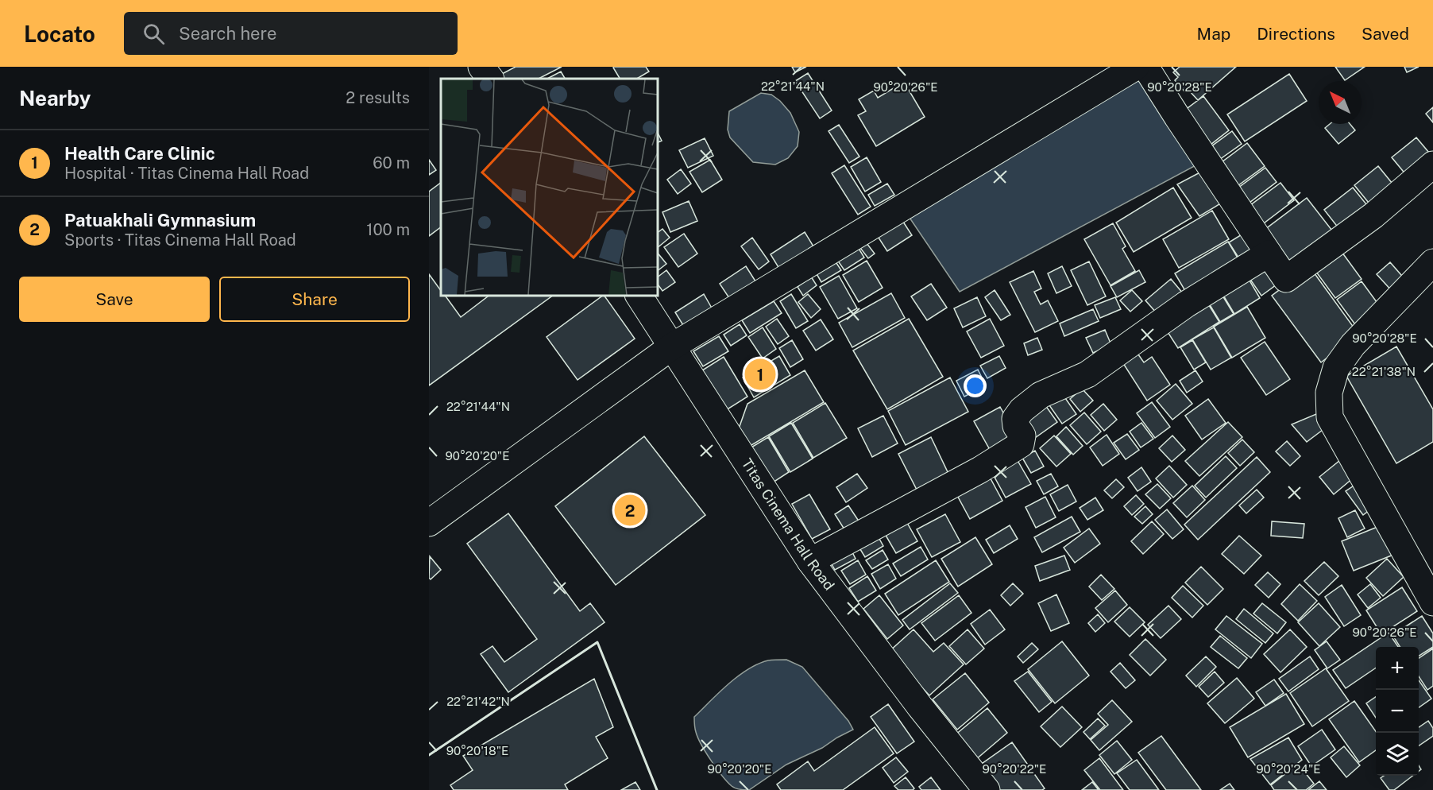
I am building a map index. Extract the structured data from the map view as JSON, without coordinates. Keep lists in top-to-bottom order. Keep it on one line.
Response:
{"streets":{"street":["Titas Cinema Hall Road"]},"north":"top left","page":{"header":"Locato","search":"Search here","nav":["Map","Directions","Saved"],"heading":["Nearby","2 results"],"list":[{"mark":"1","name":"Health Care Clinic","note":"Hospital · Titas Cinema Hall Road","value":"60 m"},{"mark":"2","name":"Patuakhali Gymnasium","note":"Sports · Titas Cinema Hall Road","value":"100 m"}],"buttons":["Save","Share"],"pins":["1","2"],"map_buttons":["+","−"]},"coordinates":["22°21'44\"N","90°20'28\"E","90°20'26\"E","22°21'38\"N","90°20'20\"E","22°21'42\"N","90°20'18\"E","90°20'22\"E","90°20'24\"E"]}
